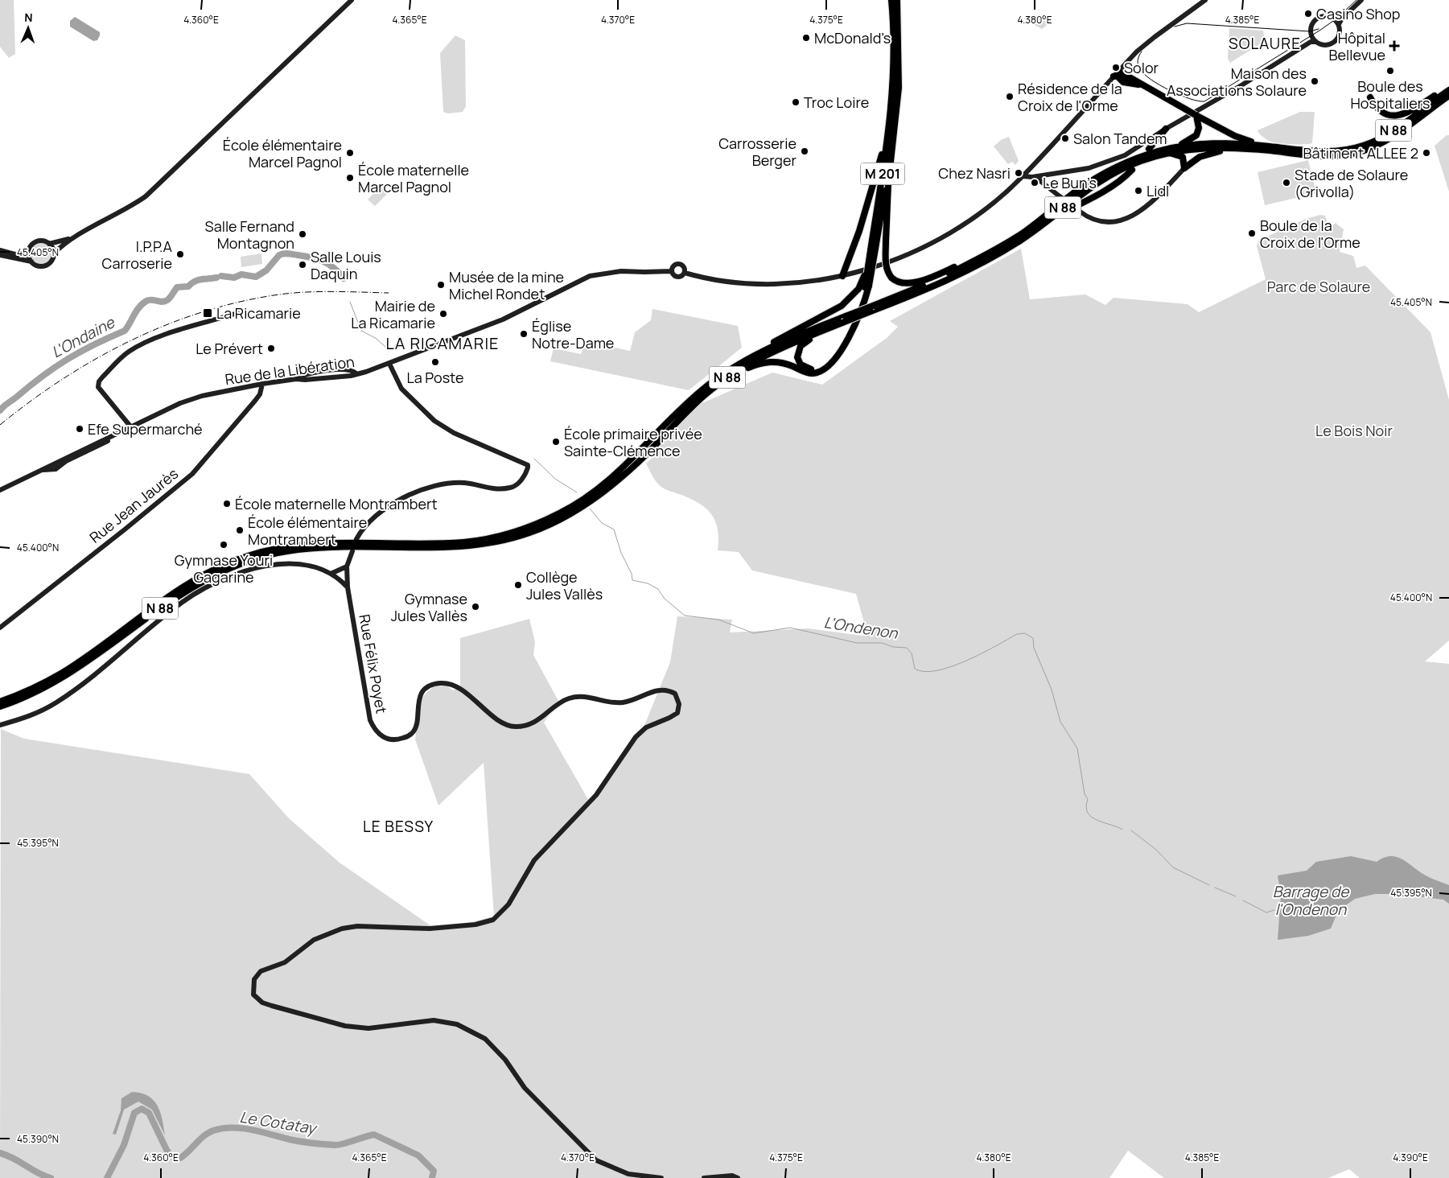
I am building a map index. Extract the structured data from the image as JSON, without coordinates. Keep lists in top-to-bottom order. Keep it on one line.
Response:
{"streets":{"highway":["N 88","M 201"],"street":["Rue de la Libération","Rue Jean Jaurès","Rue Félix Poyet"]},"crossings":[["N 88","M 201"],["Rue de la Libération","Rue Jean Jaurès"]],"districts":["SOLAURE","LA RICAMARIE","LE BESSY"],"water":["L'Ondaine","L'Ondenon","Barrage de l'Ondenon","Le Cotatay"],"parks":["Parc de Solaure","Le Bois Noir"],"places":{"other":["Casino Shop","McDonald's","Solor","Boule des Hospitaliers","Maison des Associations Solaure","Résidence de la Croix de l'Orme","Troc Loire","Salon Tandem","Carrosserie Berger","École élémentaire Marcel Pagnol","Bâtiment ALLEE 2","Chez Nasri","École maternelle Marcel Pagnol","Le Bun’s","Stade de Solaure (Grivolla)","Lidl","Boule de la Croix de l'Orme","Salle Fernand Montagnon","I.P.P.A Carroserie","Salle Louis Daquin","Musée de la mine Michel Rondet","Mairie de La Ricamarie","Église Notre-Dame","Le Prévert","La Poste","Efe Supermarché","École primaire privée Sainte-Clémence","École maternelle Montrambert","École élémentaire Montrambert","Gymnase Youri Gagarine","Collège Jules Vallès","Gymnase Jules Vallès"],"health":["Hôpital Bellevue"],"transit":["La Ricamarie"]},"north":"top","coordinates":["4.360°E","4.365°E","4.370°E","4.375°E","4.380°E","4.385°E","45.405°N","45.400°N","45.395°N","45.390°N","4.390°E"]}
